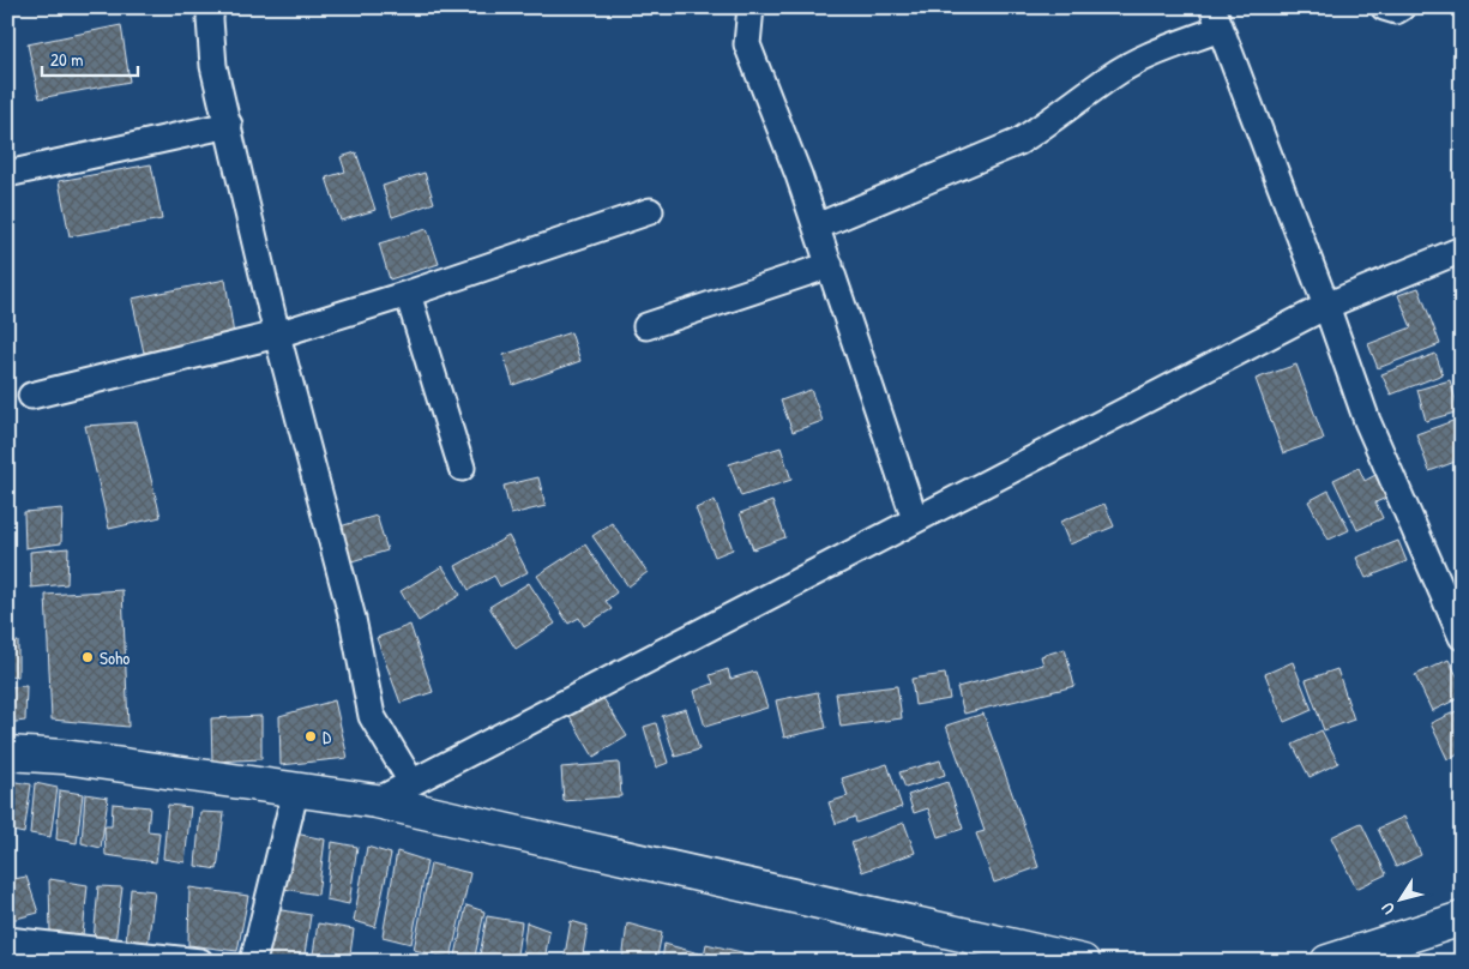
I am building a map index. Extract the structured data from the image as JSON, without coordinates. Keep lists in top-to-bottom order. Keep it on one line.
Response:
{"places":["Soho","D"],"scale_bar":"20 m","north":"bottom left"}
